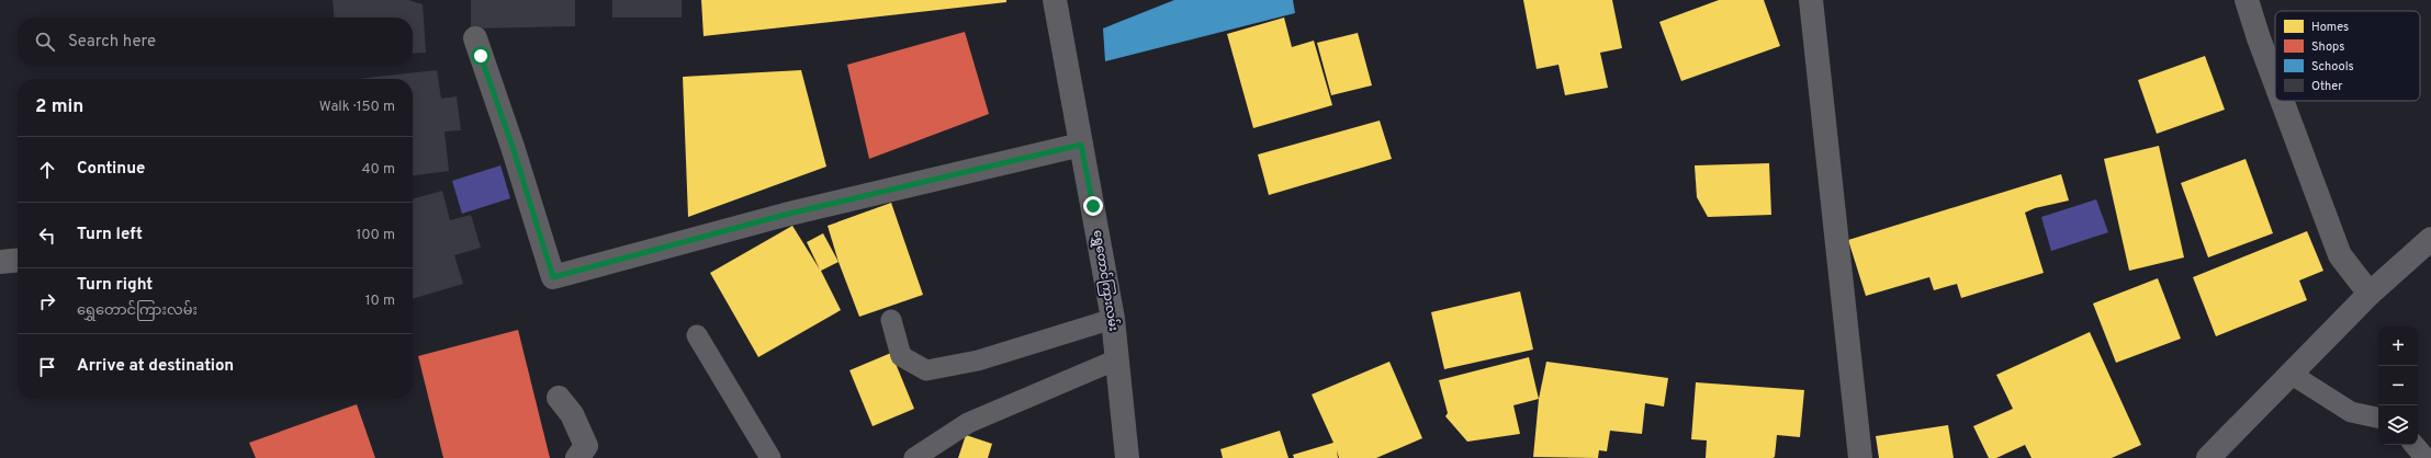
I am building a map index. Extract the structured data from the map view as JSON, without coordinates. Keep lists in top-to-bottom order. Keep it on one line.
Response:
{"streets":{"street":["ရွှေတောင်ကြားလမ်း"]},"legend":["Homes","Shops","Schools","Other"],"page":{"search":"Search here","heading":["2 min","Walk · 150 m"],"list":[["Continue","40 m"],["Turn left","100 m"],["Turn right","ရွှေတောင်ကြားလမ်း","10 m"],"Arrive at destination"],"map_buttons":["+","−"]}}
